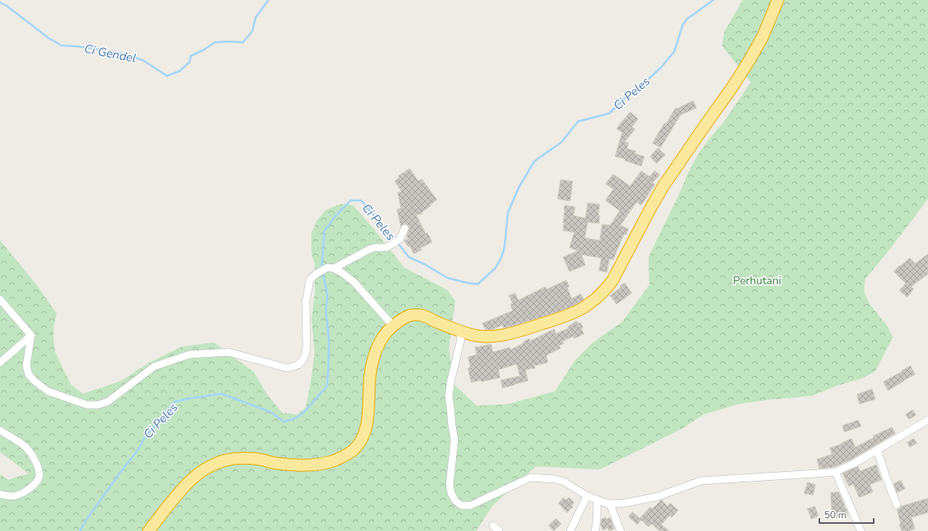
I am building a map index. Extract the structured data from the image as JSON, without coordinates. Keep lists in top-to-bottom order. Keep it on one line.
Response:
{"water":["Ci Gendel","Ci Peles"],"parks":["Perhutani"],"scale_bar":"50 m"}
